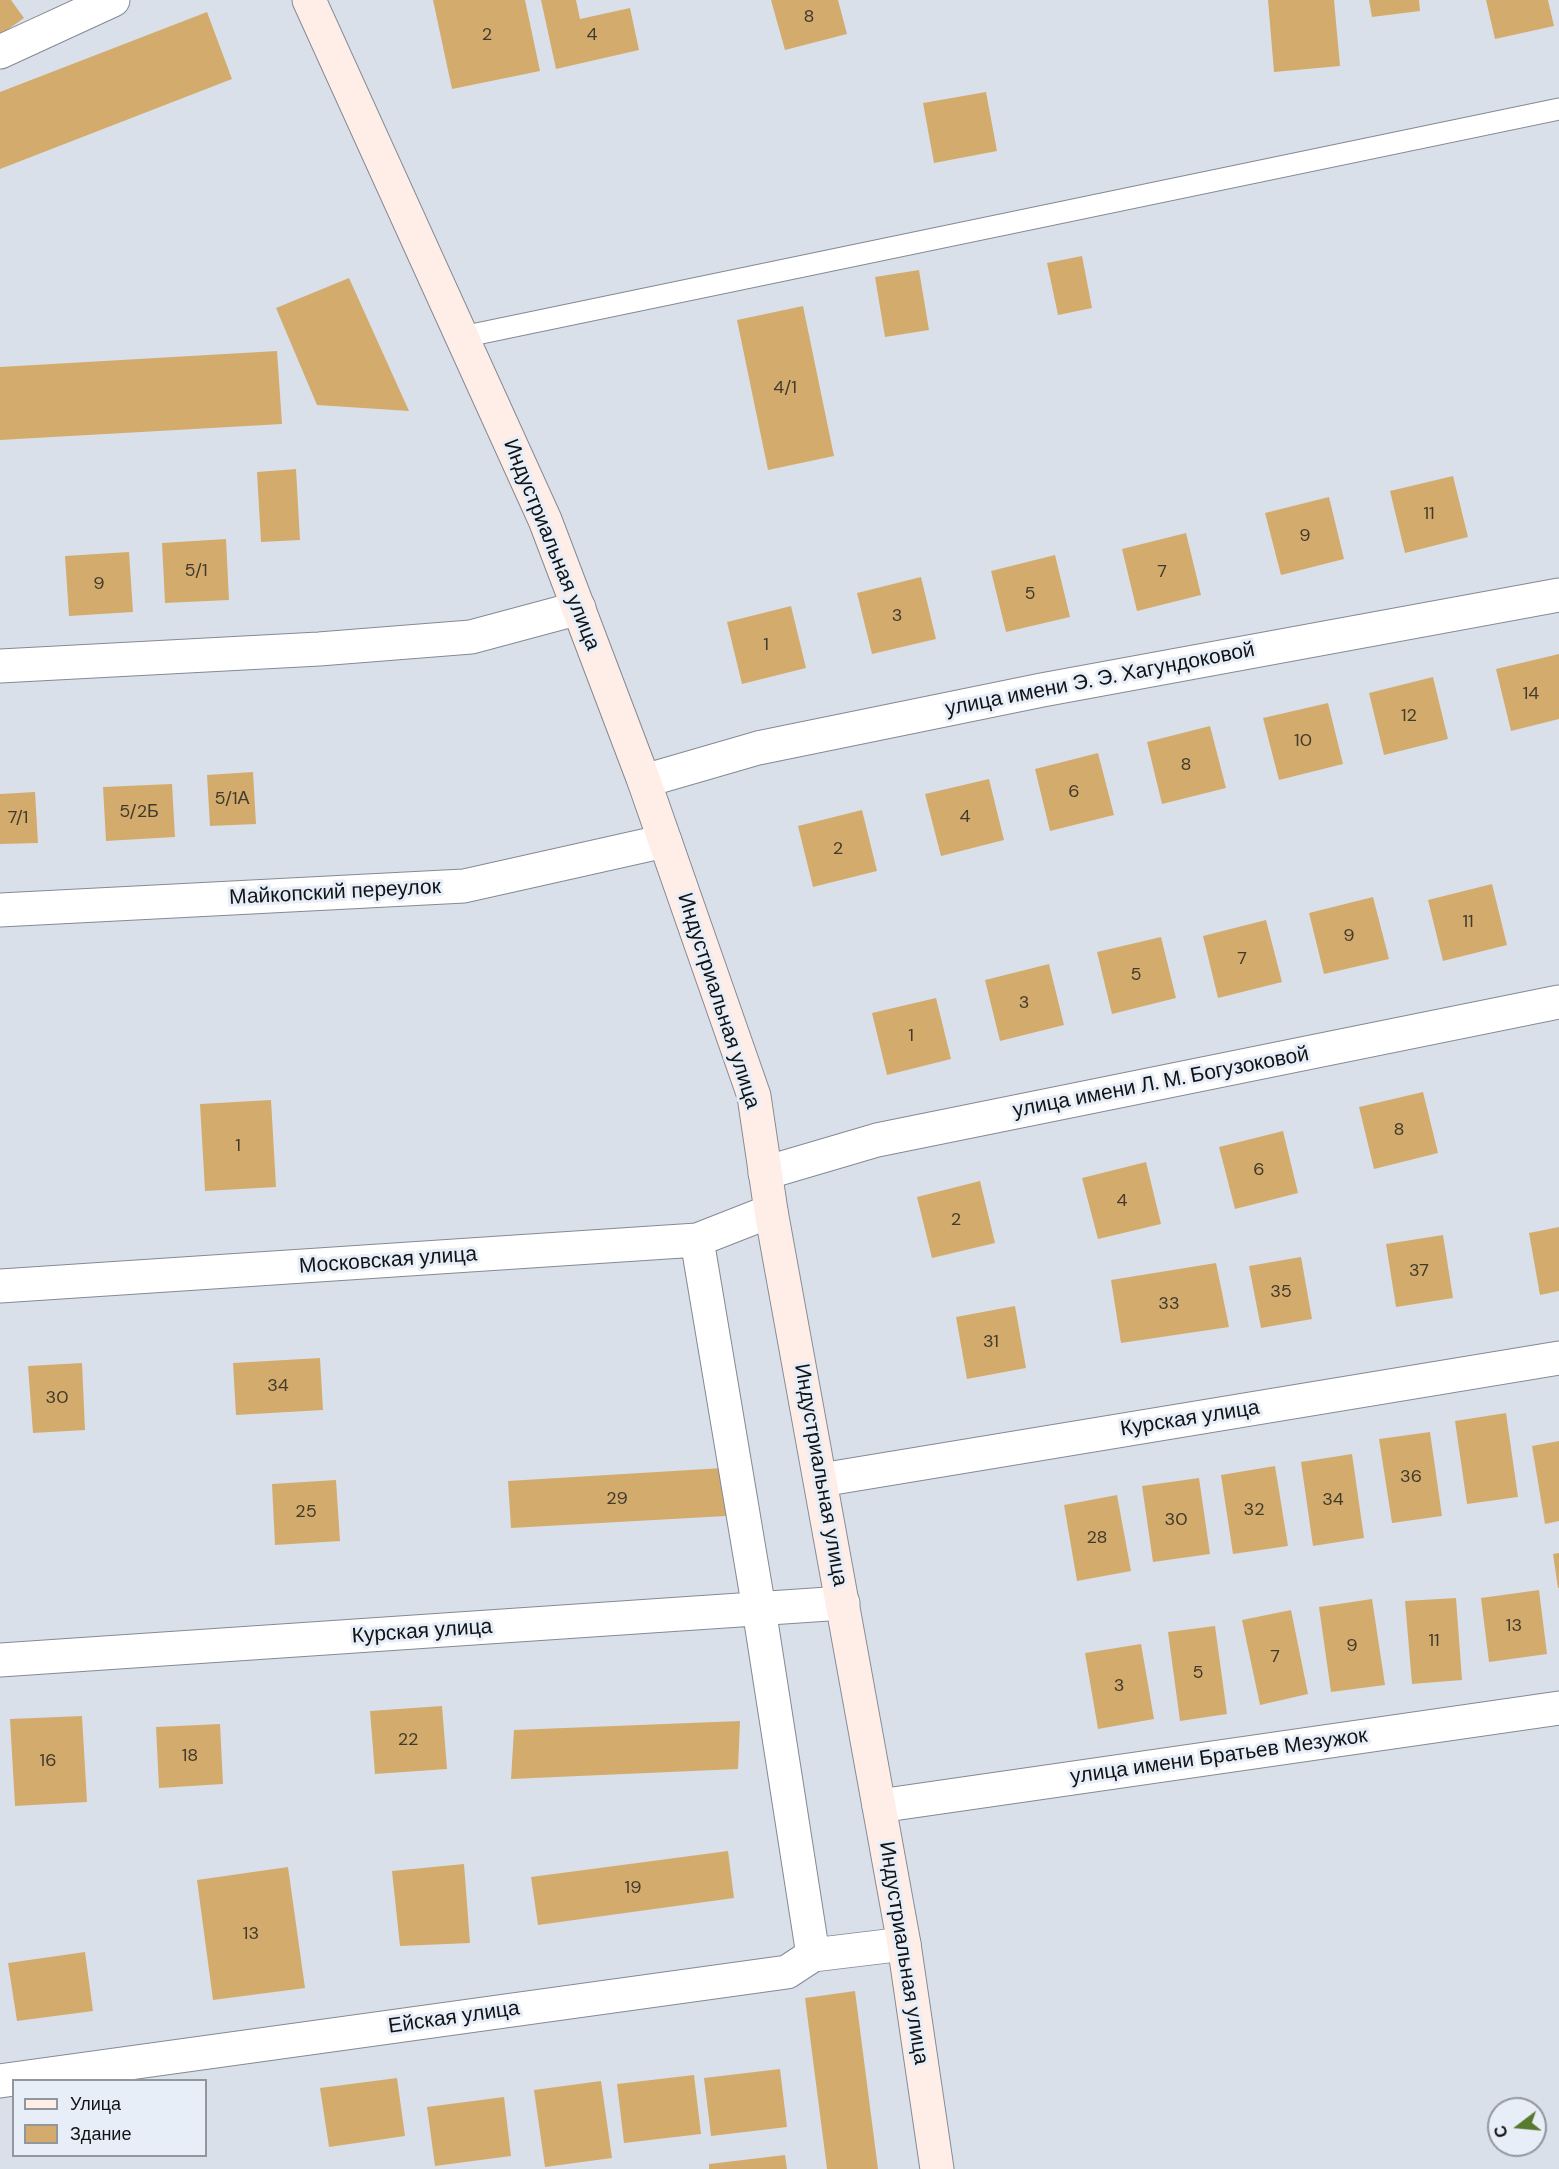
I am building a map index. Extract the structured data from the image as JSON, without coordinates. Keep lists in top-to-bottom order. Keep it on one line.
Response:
{"streets":{"street":["Индустриальная улица","улица имени Э. Э. Хагундоковой","Майкопский переулок","улица имени Л. М. Богузоковой","Московская улица","Курская улица","улица имени Братьев Мезужок","Ейская улица"]},"crossings":[["Индустриальная улица","улица имени Э. Э. Хагундоковой"],["Индустриальная улица","Майкопский переулок"],["Индустриальная улица","улица имени Л. М. Богузоковой"],["Индустриальная улица","Московская улица"],["Индустриальная улица","Курская улица"],["Индустриальная улица","улица имени Братьев Мезужок"],["Индустриальная улица","Ейская улица"]],"house_numbers":["8","2","4","4/1","11","9","5/1","7","9","5","3","1","14","12","10","8","6","5/1А","5/2Б","4","7/1","2","11","9","7","5","3","1","8","1","6","4","2","37","35","33","31","34","30","36","29","34","32","25","30","28","13","11","9","7","5","3","22","18","16","19","13"],"legend":["Улица","Здание"],"north":"left"}
